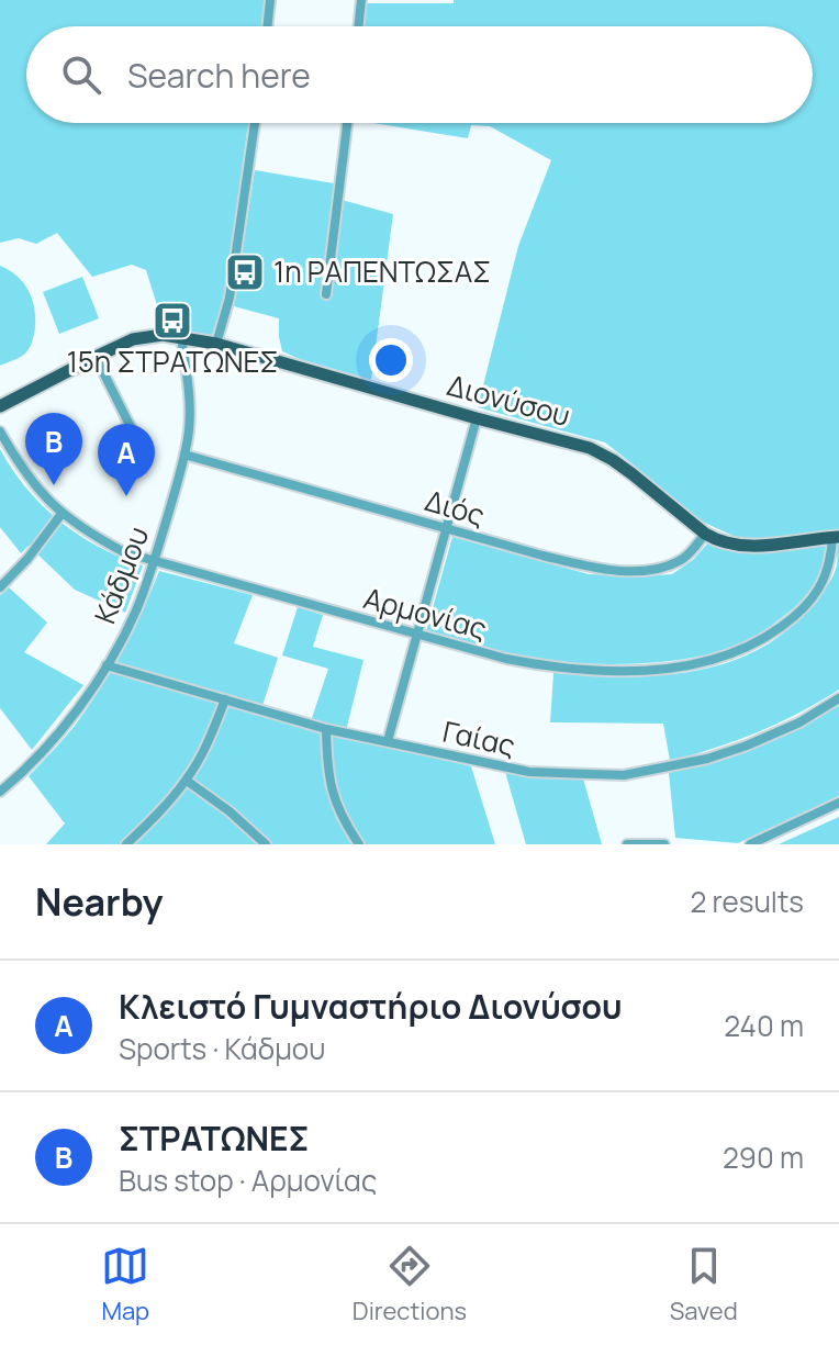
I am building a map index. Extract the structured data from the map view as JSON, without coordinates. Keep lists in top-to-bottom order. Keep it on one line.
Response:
{"streets":{"main road":["Διονύσου"],"street":["Διός","Κάδμου","Αρμονίας","Γαίας"]},"crossings":[["Διονύσου","Διός"],["Διονύσου","Κάδμου"],["Διονύσου","Αρμονίας"],["Διός","Κάδμου"],["Κάδμου","Αρμονίας"],["Κάδμου","Γαίας"]],"places":{"bus stop":["1η ΡΑΠΕΝΤΩΣΑΣ","15η ΣΤΡΑΤΩΝΕΣ"]},"page":{"search":"Search here","pins":["B","A"],"heading":["Nearby","2 results"],"list":[{"mark":"A","name":"Κλειστό Γυμναστήριο Διονύσου","note":"Sports · Κάδμου","value":"240 m"},{"mark":"B","name":"ΣΤΡΑΤΩΝΕΣ","note":"Bus stop · Αρμονίας","value":"290 m"}],"nav":["Map","Directions","Saved"]}}
